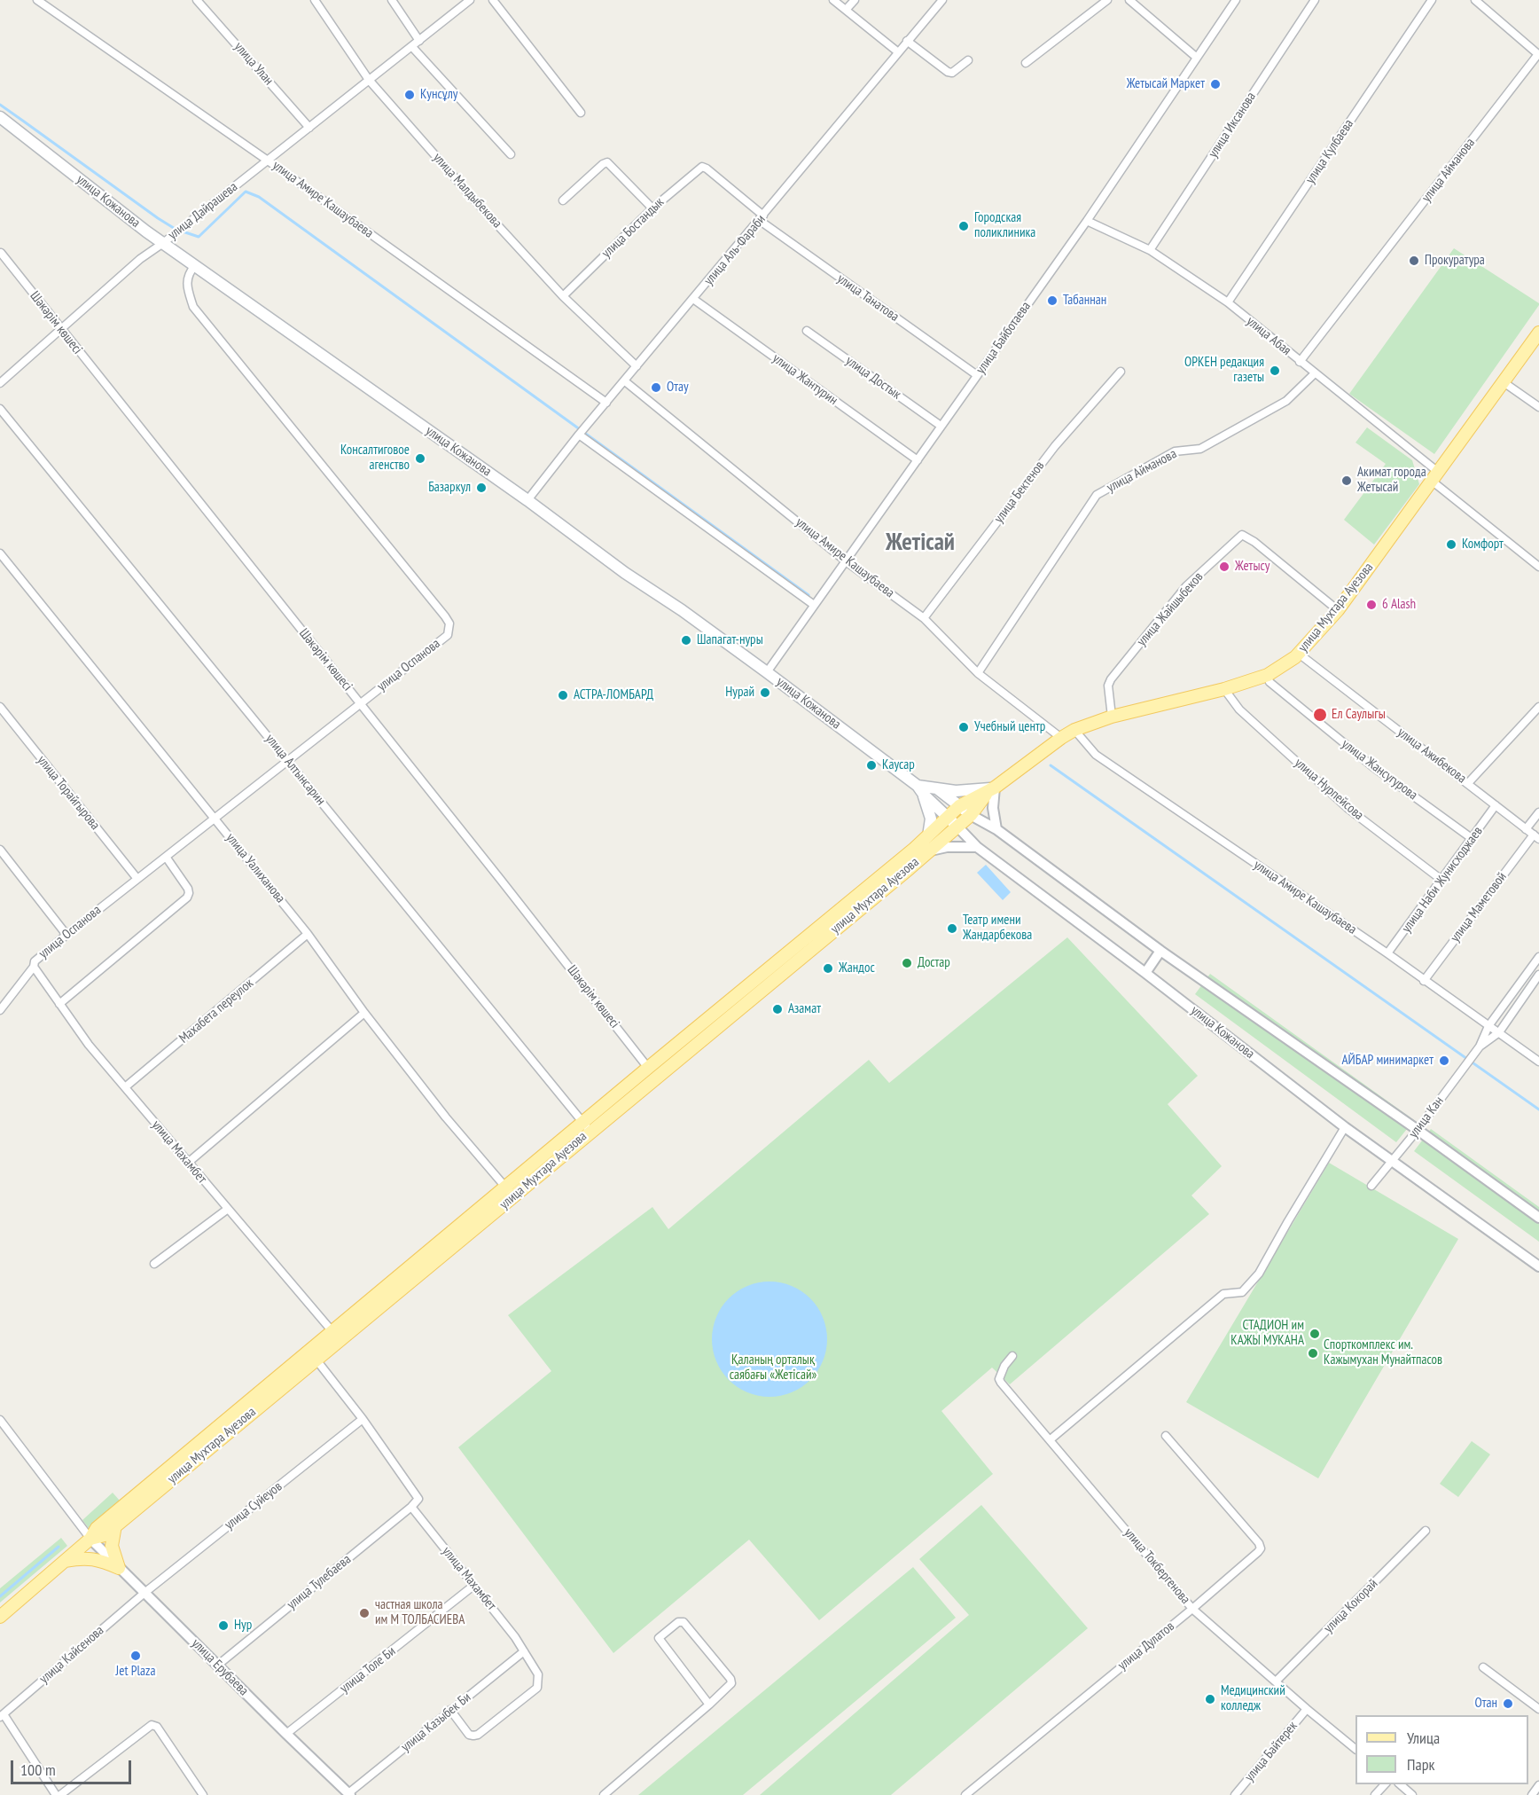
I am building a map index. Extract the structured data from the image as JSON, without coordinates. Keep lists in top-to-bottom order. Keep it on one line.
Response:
{"streets":{"main road":["улица Кожанова","улица Мухтара Ауезова"],"street":["улица Улан","улица Иксанова","улица Кулбаева","улица Айманова","улица Малдыбекова","улица Амире Кашаубаева","улица Дайрашева","улица Бостандык","улица Аль-Фараби","улица Танатова","Шәкәрім көшесі","улица Абая","улица Байботаева","улица Достык","улица Жантурин","улица Бектенов","улица Жайшыбеков","улица Оспанова","улица Ажибекова","улица Алтынсарин","улица Жансугурова","улица Нурпейсова","улица Торайгырова","улица Уалиханова","улица Наби Жунисходжаев","улица Маметовой","Махабета переулок","улица Кан","улица Махамбет","улица Суйеуов","улица Токбергенова","улица Тулебаева","улица Кокорай","улица Дулатов","улица Кайсенова","улица Ерубаева","улица Толе Би","улица Казыбек Би","улица Байтерек"]},"crossings":[["улица Улан","улица Дайрашева"],["улица Иксанова","улица Абая"],["улица Кулбаева","улица Абая"],["улица Айманова","улица Амире Кашаубаева"],["улица Айманова","улица Абая"],["улица Малдыбекова","улица Дайрашева"],["улица Малдыбекова","улица Бостандык"],["улица Малдыбекова","улица Аль-Фараби"],["улица Амире Кашаубаева","улица Дайрашева"],["улица Амире Кашаубаева","улица Аль-Фараби"],["улица Амире Кашаубаева","улица Байботаева"],["улица Амире Кашаубаева","улица Бектенов"],["улица Амире Кашаубаева","улица Мухтара Ауезова"],["улица Амире Кашаубаева","улица Наби Жунисходжаев"],["улица Амире Кашаубаева","улица Маметовой"],["улица Амире Кашаубаева","улица Кан"],["улица Кожанова","улица Дайрашева"],["улица Кожанова","улица Аль-Фараби"],["улица Кожанова","улица Байботаева"],["улица Кожанова","улица Мухтара Ауезова"],["улица Кожанова","улица Оспанова"],["улица Кожанова","улица Кан"],["улица Дайрашева","Шәкәрім көшесі"],["улица Бостандык","улица Танатова"],["улица Аль-Фараби","улица Танатова"],["улица Аль-Фараби","улица Жантурин"],["улица Танатова","улица Байботаева"],["Шәкәрім көшесі","улица Мухтара Ауезова"],["Шәкәрім көшесі","улица Оспанова"],["улица Абая","улица Байботаева"],["улица Абая","улица Мухтара Ауезова"],["улица Байботаева","улица Достык"],["улица Байботаева","улица Жантурин"],["улица Мухтара Ауезова","улица Жайшыбеков"],["улица Мухтара Ауезова","улица Ажибекова"],["улица Мухтара Ауезова","улица Алтынсарин"],["улица Мухтара Ауезова","улица Жансугурова"],["улица Мухтара Ауезова","улица Нурпейсова"],["улица Мухтара Ауезова","улица Уалиханова"],["улица Мухтара Ауезова","улица Махамбет"],["улица Мухтара Ауезова","улица Ерубаева"],["улица Оспанова","улица Алтынсарин"],["улица Оспанова","улица Торайгырова"],["улица Оспанова","улица Уалиханова"],["улица Оспанова","улица Махамбет"],["улица Ажибекова","улица Наби Жунисходжаев"],["улица Ажибекова","улица Маметовой"],["улица Жансугурова","улица Наби Жунисходжаев"],["улица Нурпейсова","улица Наби Жунисходжаев"],["улица Уалиханова","Махабета переулок"],["Махабета переулок","улица Махамбет"],["улица Махамбет","улица Тулебаева"],["улица Махамбет","улица Толе Би"],["улица Махамбет","улица Казыбек Би"],["улица Суйеуов","улица Тулебаева"],["улица Суйеуов","улица Кайсенова"],["улица Суйеуов","улица Ерубаева"],["улица Токбергенова","улица Кокорай"],["улица Токбергенова","улица Дулатов"],["улица Токбергенова","улица Байтерек"],["улица Тулебаева","улица Ерубаева"],["улица Кайсенова","улица Ерубаева"],["улица Ерубаева","улица Толе Би"],["улица Ерубаева","улица Казыбек Би"]],"districts":["Жетісай"],"parks":["Қаланың орталық саябағы «Жетісай»"],"places":["Жетысай Маркет","Кунсұлу","Городская поликлиника","Прокуратура","Табаннан","ОРКЕН редакция газеты","Отау","Консалтиговое агенство","Акимат города Жетысай","Базаркул","Комфорт","Жетысу","6 Alash","Шапагат-нуры","Нурай","АСТРА-ЛОМБАРД","Ел Саулыгы","Учебный центр","Каусар","Театр имени Жандарбекова","Достар","Жандос","Азамат","АЙБАР минимаркет","СТАДИОН им КАЖЫ МУКАНА","Спорткомплекс им. Кажымухан Мунайтпасов","частная школа им М ТОЛБАСИЕВА","Нур","Jet Plaza","Медицинский колледж","Отан"],"legend":["Улица","Парк"],"scale_bar":"100 m"}
